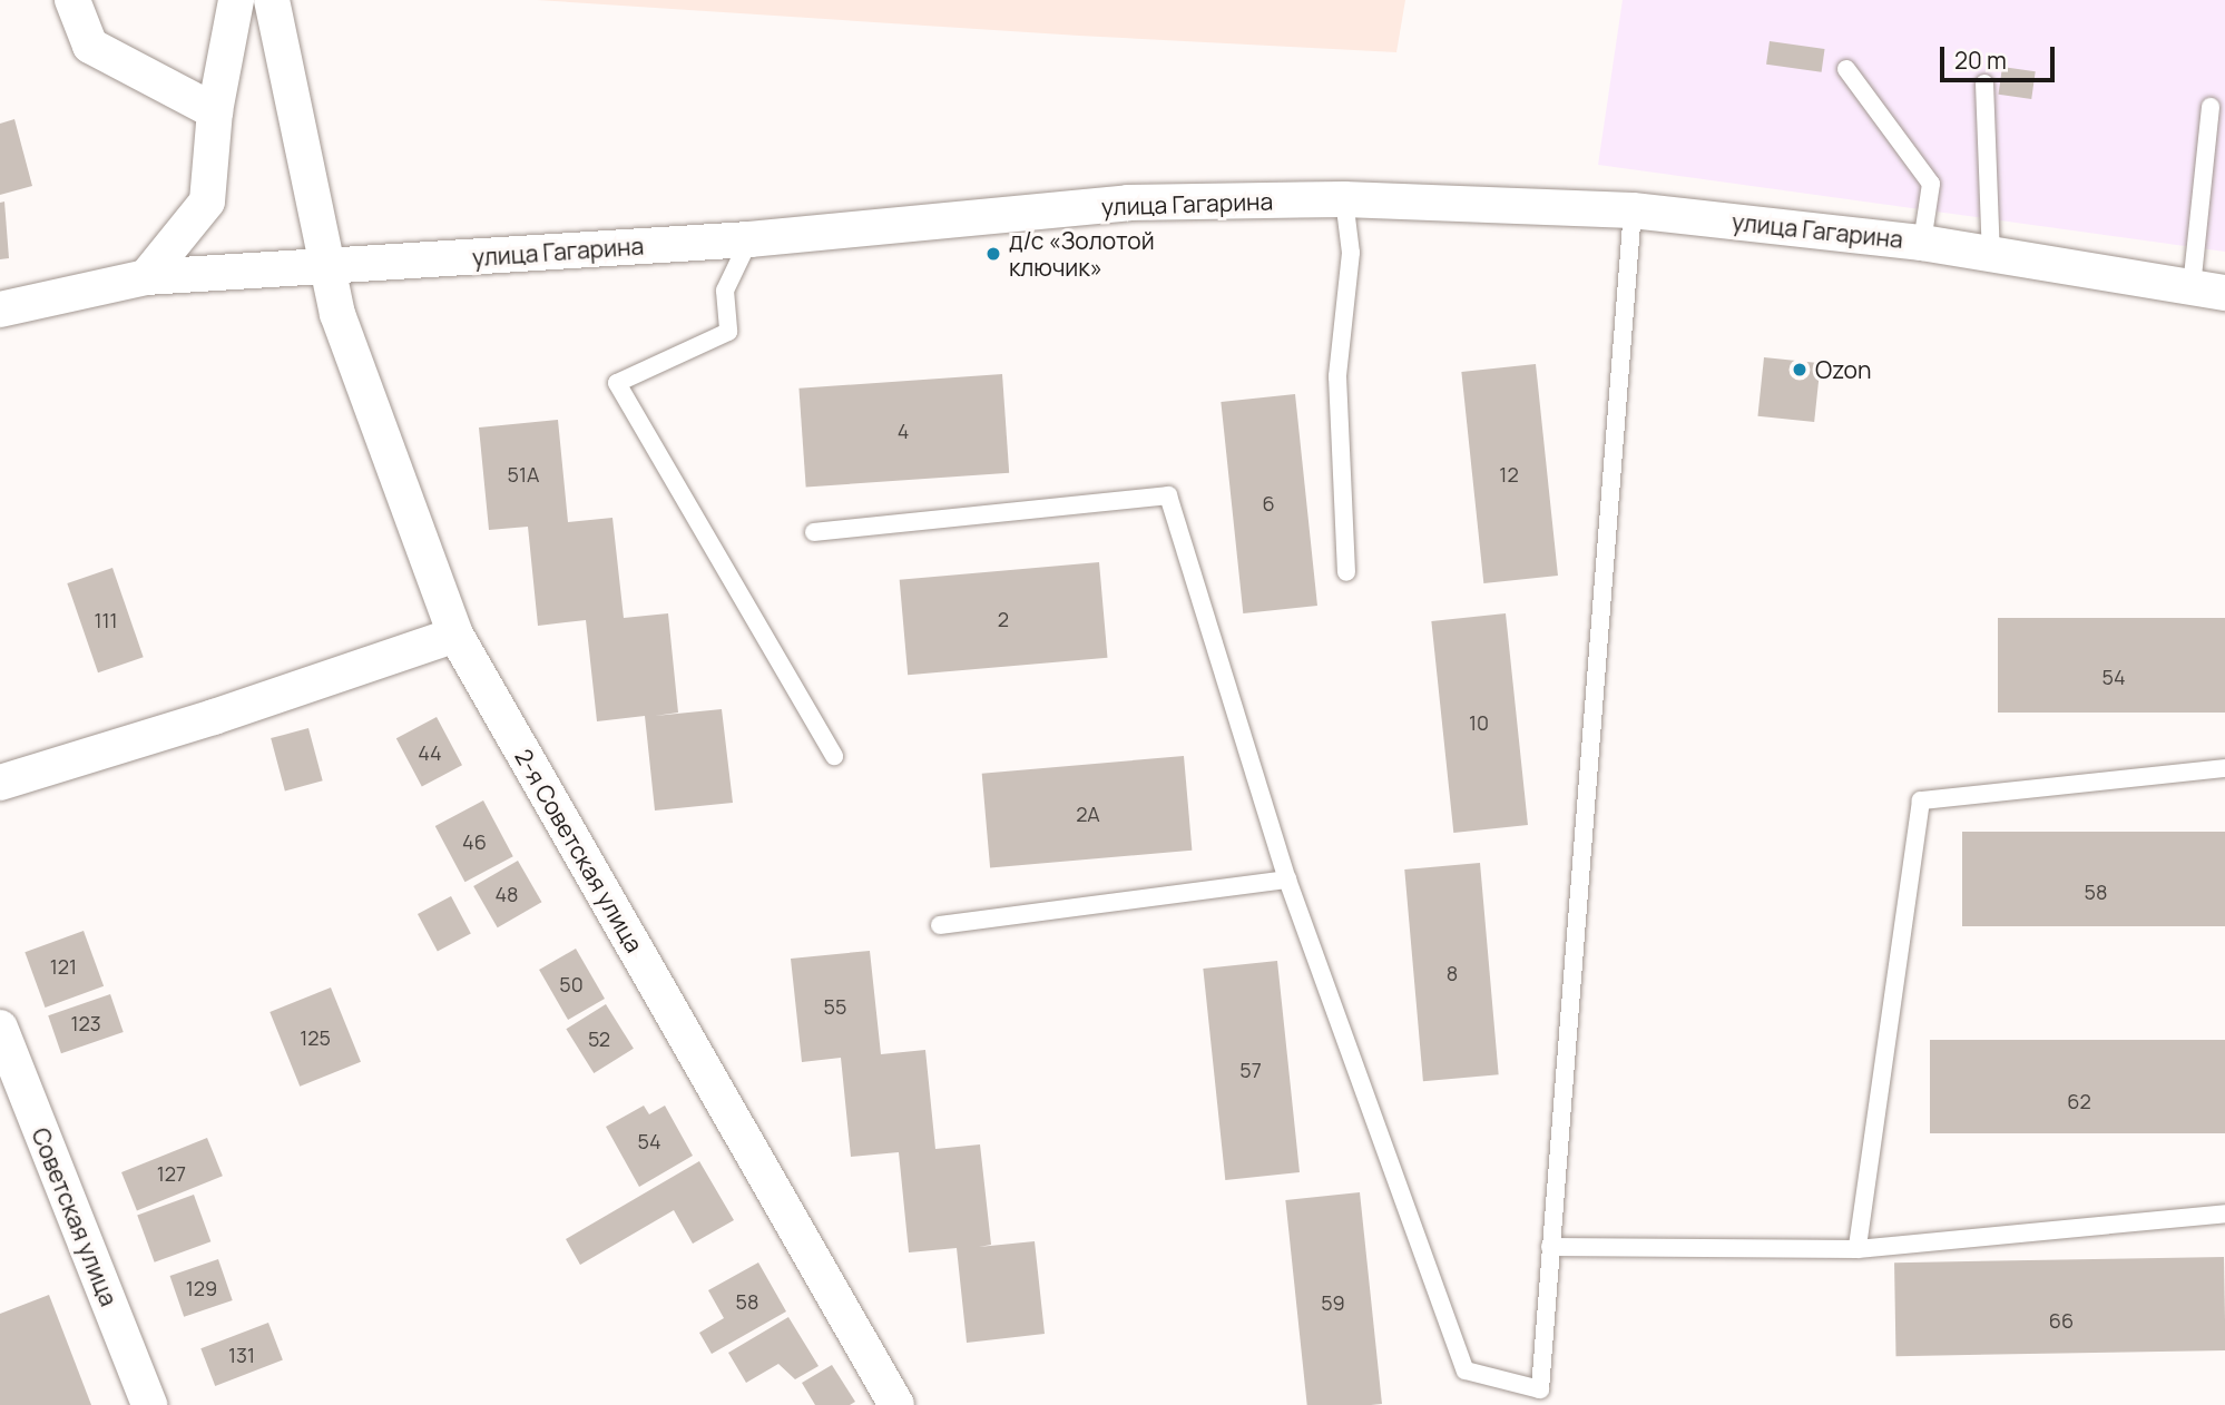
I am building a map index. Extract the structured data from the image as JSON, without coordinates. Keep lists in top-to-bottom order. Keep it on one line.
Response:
{"streets":{"street":["улица Гагарина","2-я Советская улица","Советская улица"]},"crossings":[["улица Гагарина","2-я Советская улица"]],"places":["д/с «Золотой ключик»","Ozon"],"house_numbers":["4","51А","12","6","2","111","54","10","44","2А","46","58","48","121","8","50","55","123","125","52","57","62","54","127","129","58","59","66","131"],"scale_bar":"20 m"}
